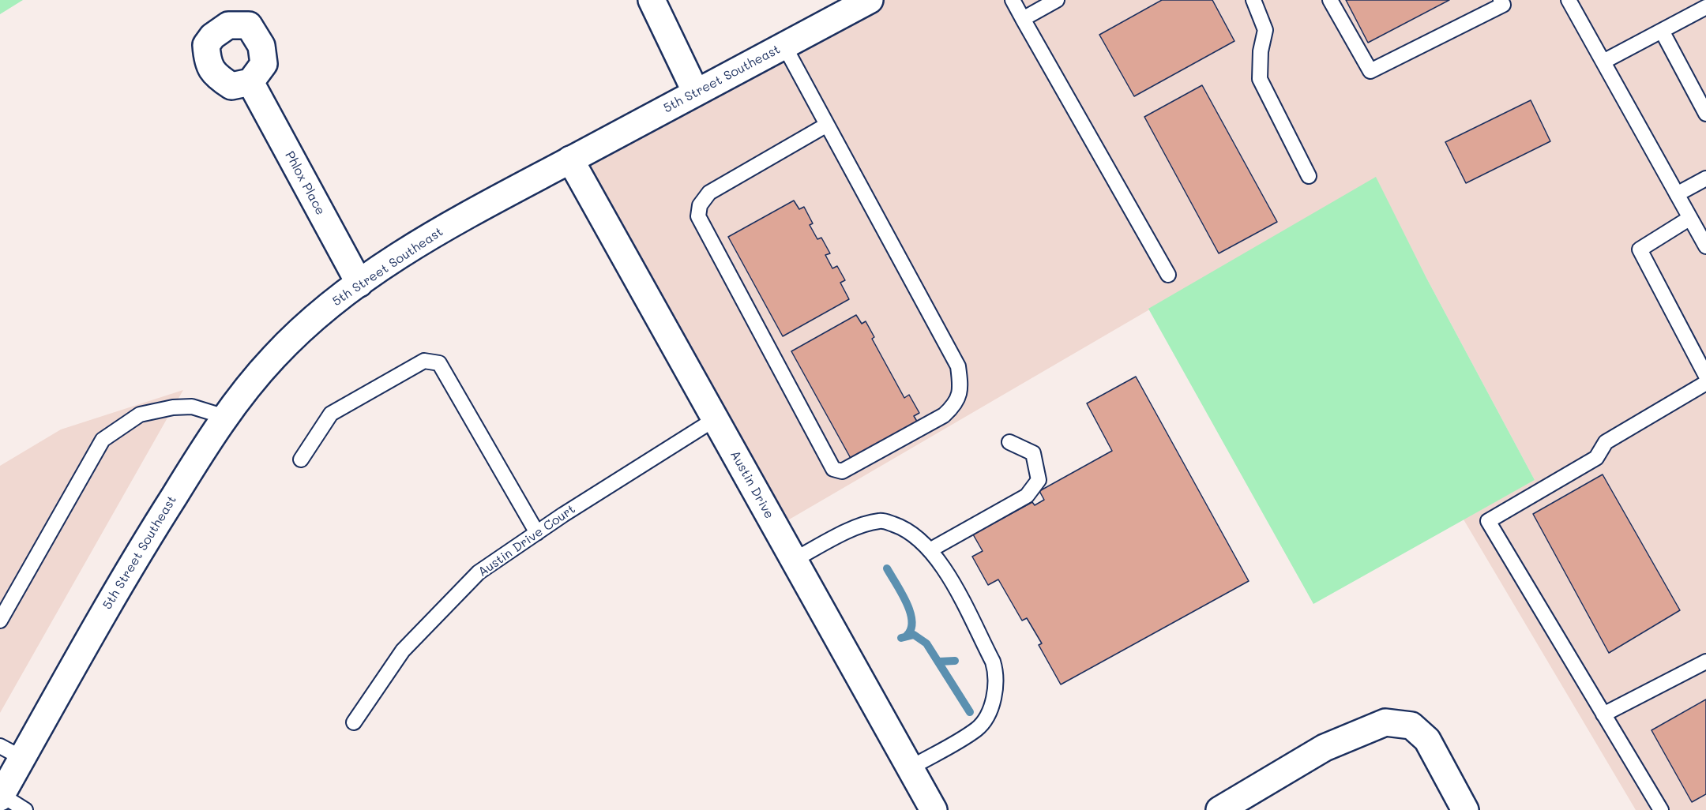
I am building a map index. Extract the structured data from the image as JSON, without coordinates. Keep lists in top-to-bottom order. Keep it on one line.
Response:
{"streets":{"street":["5th Street Southeast","Phlox Place","Austin Drive"],"lane":["Austin Drive Court"]},"crossings":[["5th Street Southeast","Phlox Place"],["5th Street Southeast","Austin Drive"],["Austin Drive","Austin Drive Court"]]}
